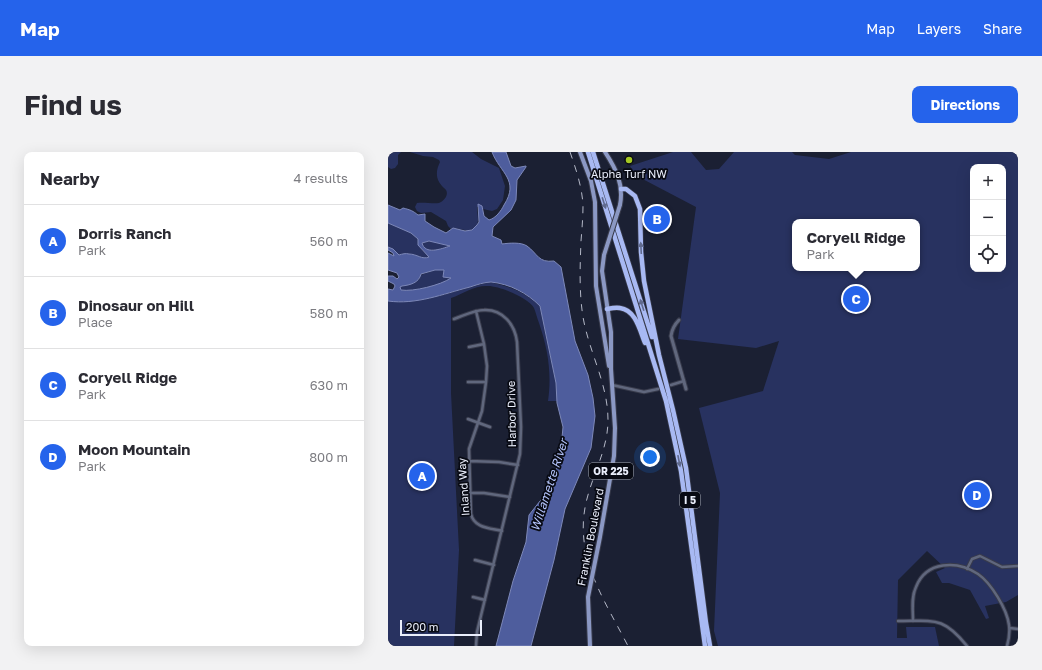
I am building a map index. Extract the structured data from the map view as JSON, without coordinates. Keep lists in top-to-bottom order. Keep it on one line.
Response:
{"streets":{"highway":["I 5"],"main road":["OR 225","Franklin Boulevard"],"street":["Harbor Drive","Inland Way"]},"crossings":[["Harbor Drive","Inland Way"],["OR 225","Franklin Boulevard"]],"water":["Willamette River"],"places":["Alpha Turf NW"],"scale_bar":"200 m","page":{"header":"Map","nav":["Map","Layers","Share"],"buttons":"Directions","title":"Find us","heading":["Nearby","4 results"],"map_buttons":["+","−"],"list":[{"mark":"A","name":"Dorris Ranch","note":"Park","value":"560 m"},{"mark":"B","name":"Dinosaur on Hill","note":"Place","value":"580 m"},{"mark":"C","name":"Coryell Ridge","note":"Park","value":"630 m"},{"mark":"D","name":"Moon Mountain","note":"Park","value":"800 m"}],"pins":["B","C","A","D"],"popup":["Coryell Ridge","Park"],"scale":"200 m"}}
